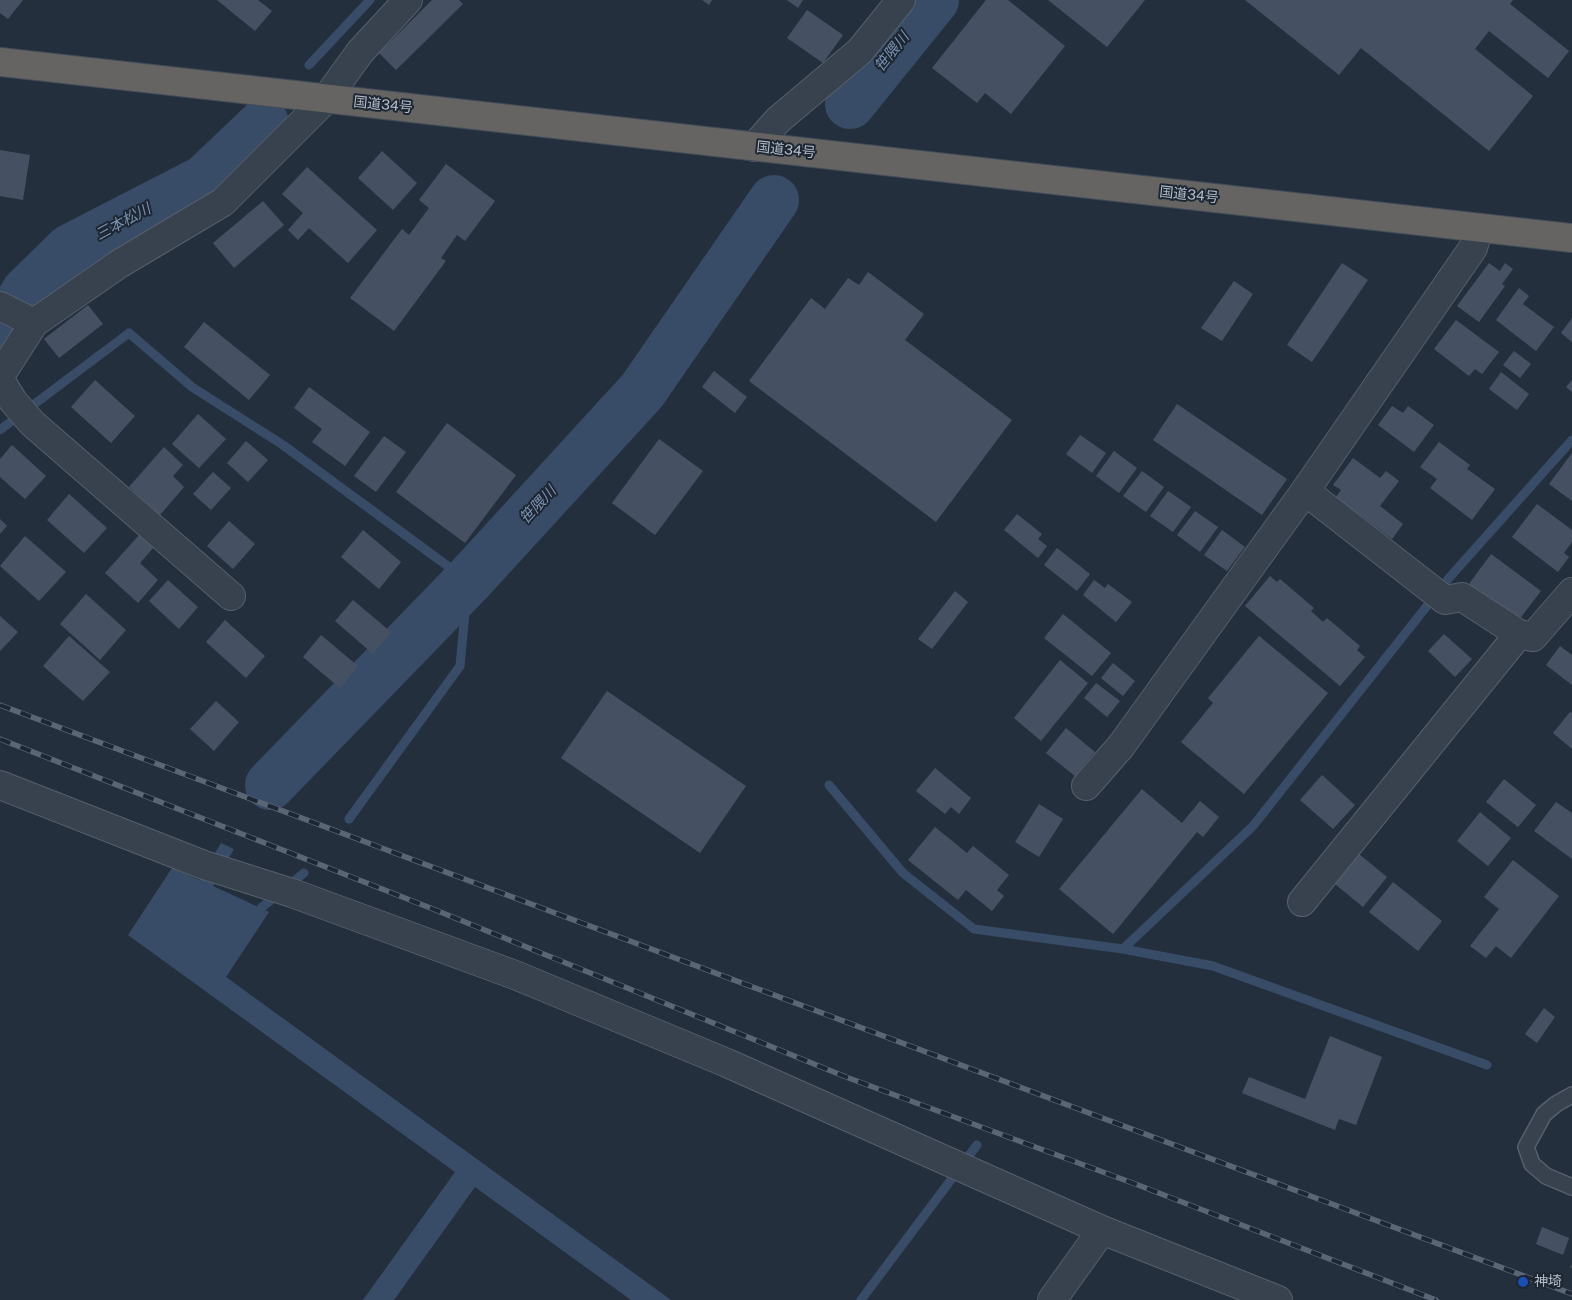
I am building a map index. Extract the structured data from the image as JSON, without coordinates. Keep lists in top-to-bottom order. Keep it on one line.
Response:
{"streets":{"highway":["国道34号"]},"water":["笹隈川","三本松川"],"places":["神埼"]}
